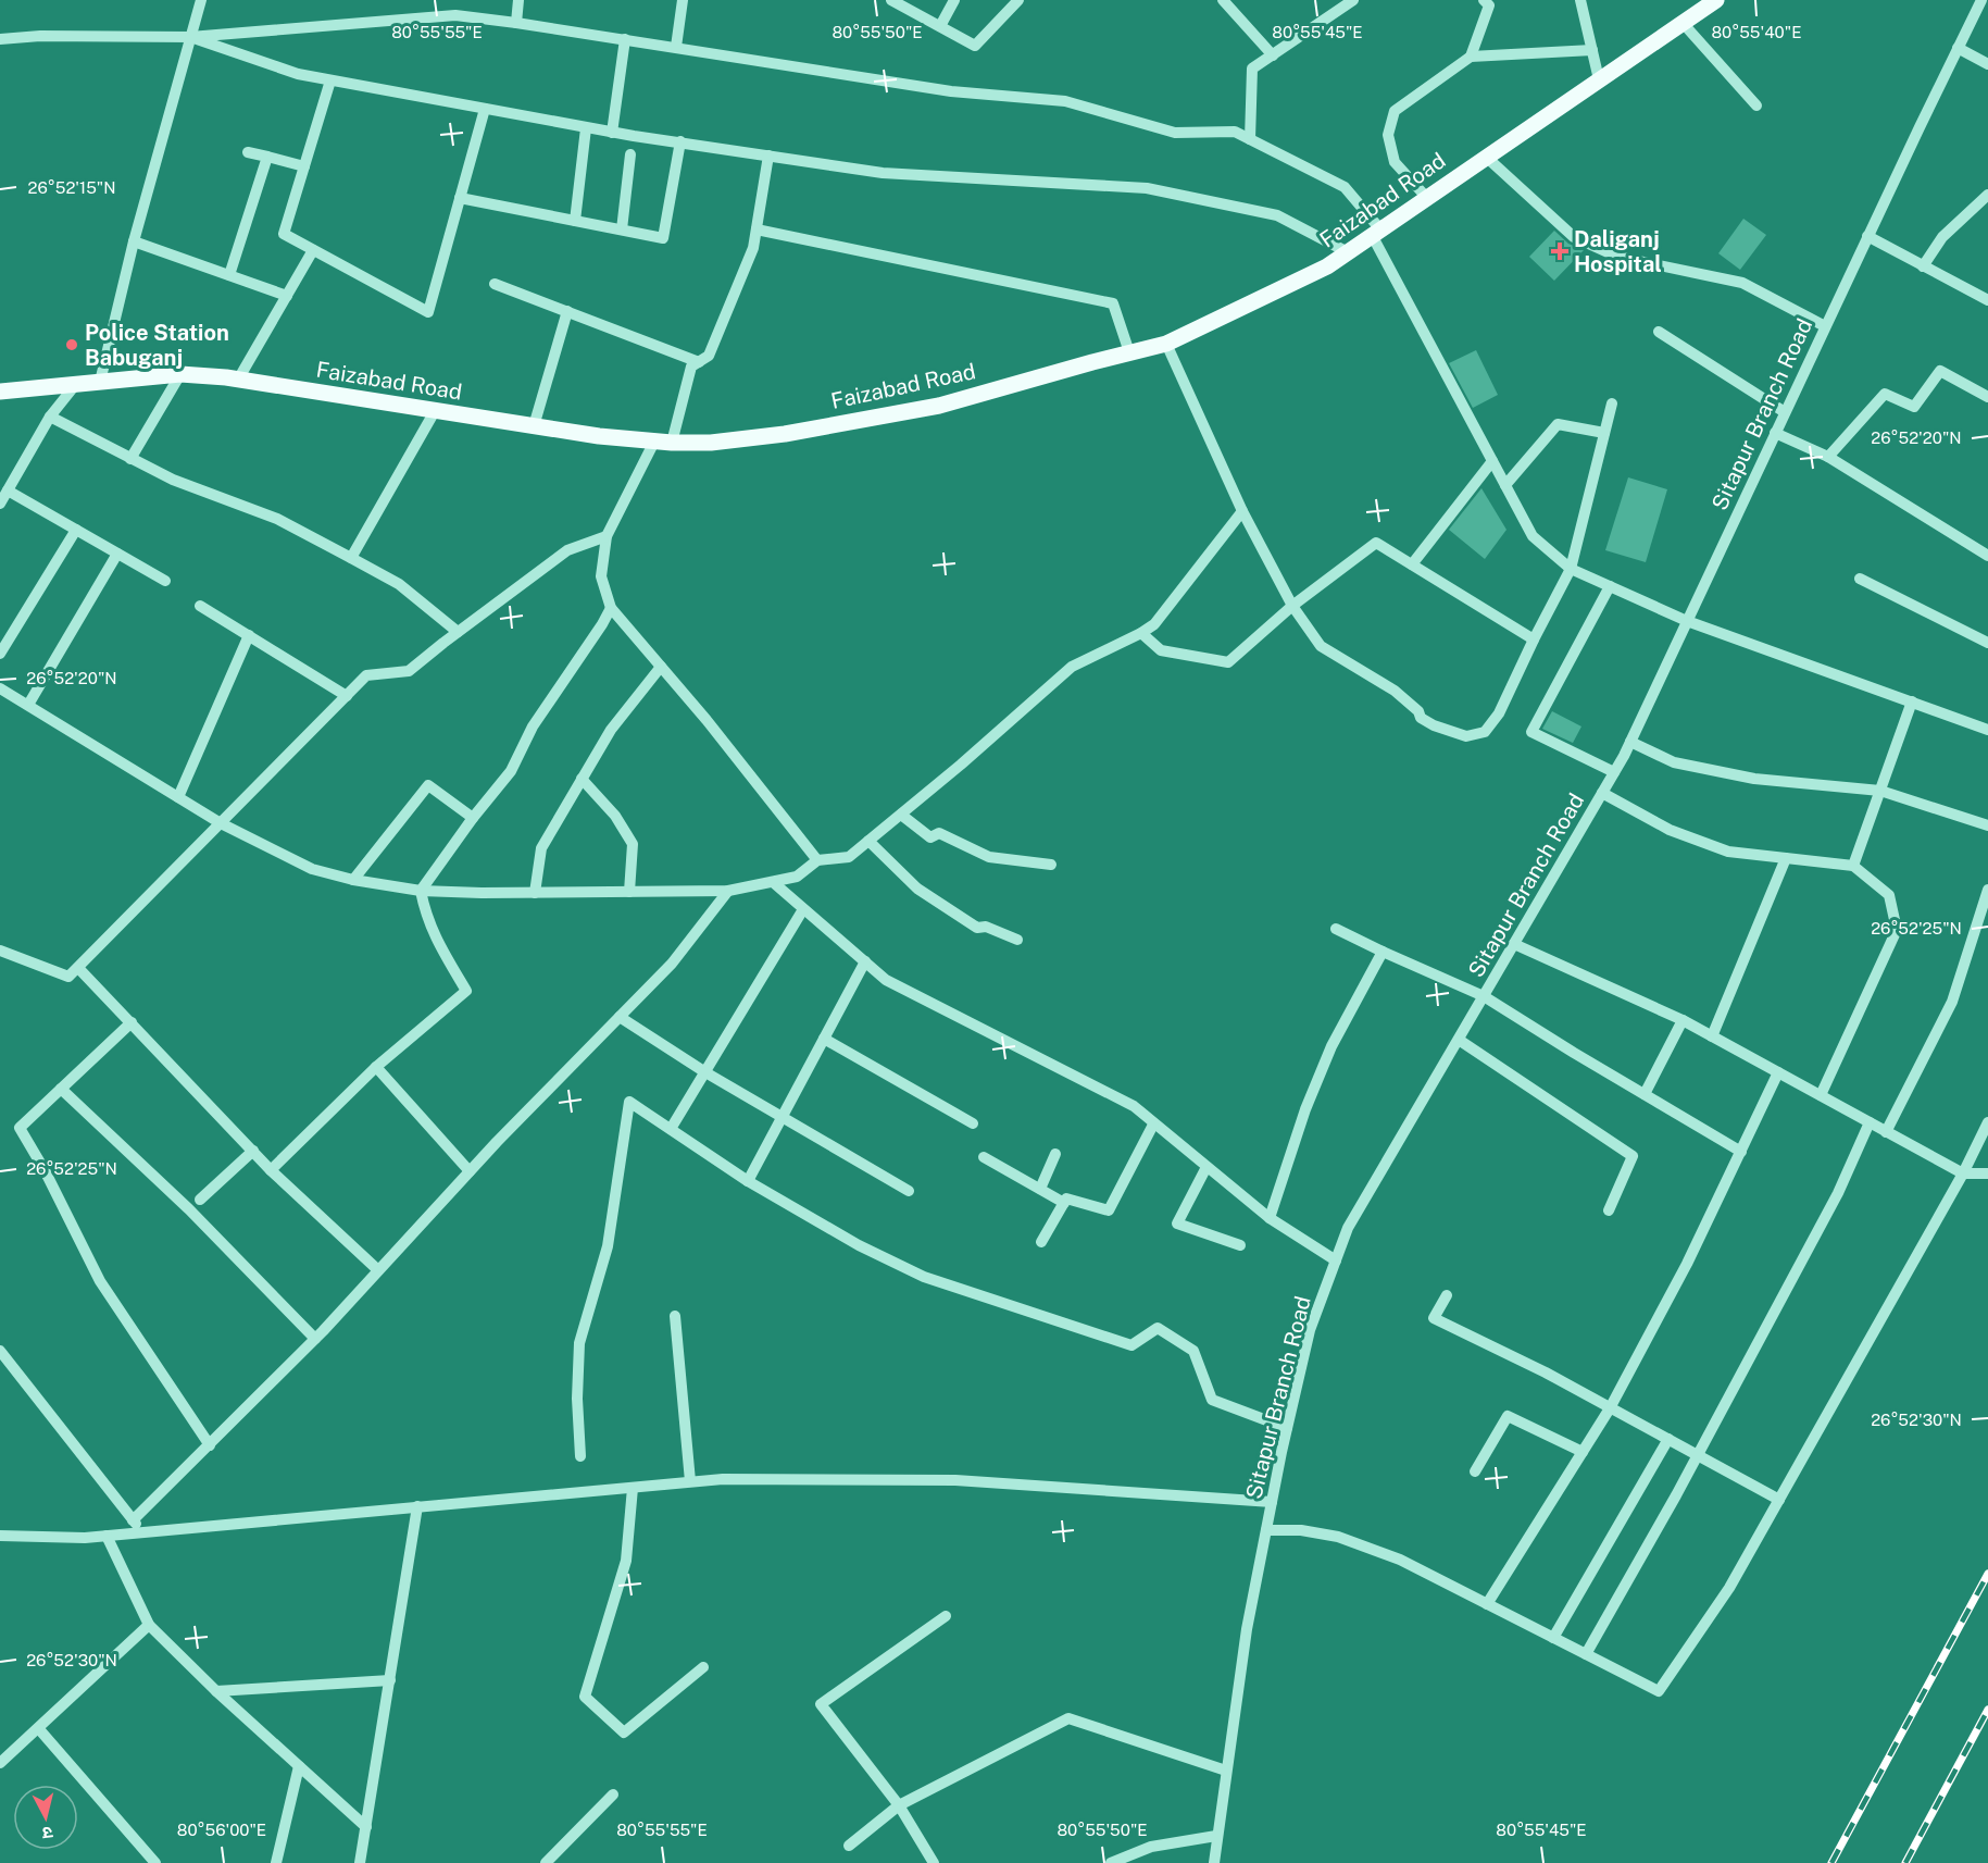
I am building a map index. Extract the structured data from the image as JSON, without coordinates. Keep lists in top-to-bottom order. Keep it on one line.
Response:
{"streets":{"main road":["Faizabad Road"],"street":["Sitapur Branch Road"]},"places":{"health":["Daliganj Hospital"],"other":["Police Station Babuganj"]},"north":"bottom","coordinates":["80°55'55\"E","80°55'50\"E","80°55'45\"E","80°55'40\"E","26°52'15\"N","26°52'20\"N","26°52'25\"N","26°52'30\"N","80°56'00\"E"]}
